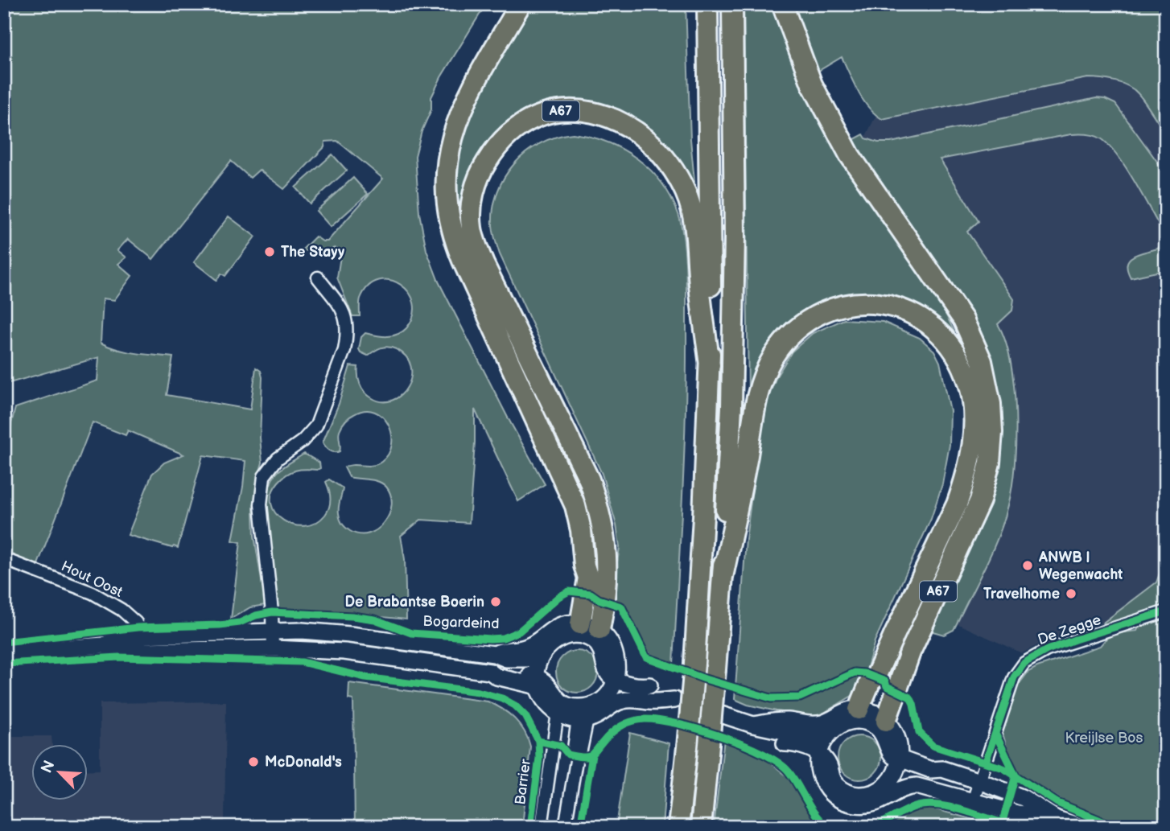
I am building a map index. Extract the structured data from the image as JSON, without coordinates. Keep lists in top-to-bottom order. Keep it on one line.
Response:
{"streets":{"highway":["A67"],"main road":["Bogardeind"],"street":["Hout Oost","De Zegge","Barrier"]},"crossings":[["Hout Oost","Bogardeind"]],"parks":["Kreijlse Bos"],"places":["The Stayy","ANWB | Wegenwacht","Travelhome","De Brabantse Boerin","McDonald's"],"north":"top left"}
